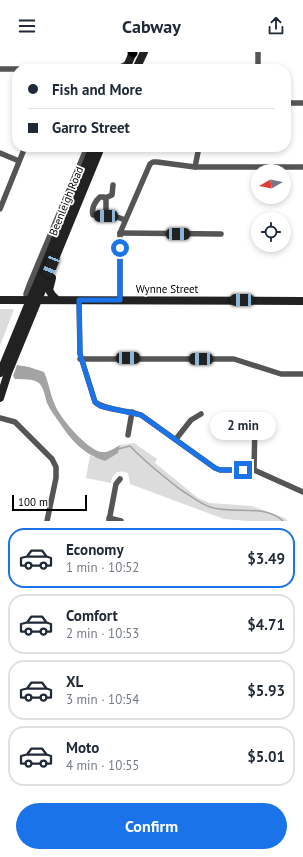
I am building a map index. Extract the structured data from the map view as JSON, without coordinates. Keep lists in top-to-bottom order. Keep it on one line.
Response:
{"streets":{"main road":["Beenleigh Road","Wynne Street"]},"crossings":[["Beenleigh Road","Wynne Street"]],"scale_bar":"100 m","north":"left","page":{"header":"Cabway","banner":["Fish and More","Garro Street"],"bubble":"2 min","scale":"100 m","list":[{"name":"Economy","note":"1 min · 10:52","value":"$3.49"},{"name":"Comfort","note":"2 min · 10:53","value":"$4.71"},{"name":"XL","note":"3 min · 10:54","value":"$5.93"},{"name":"Moto","note":"4 min · 10:55","value":"$5.01"}],"buttons":"Confirm"}}
